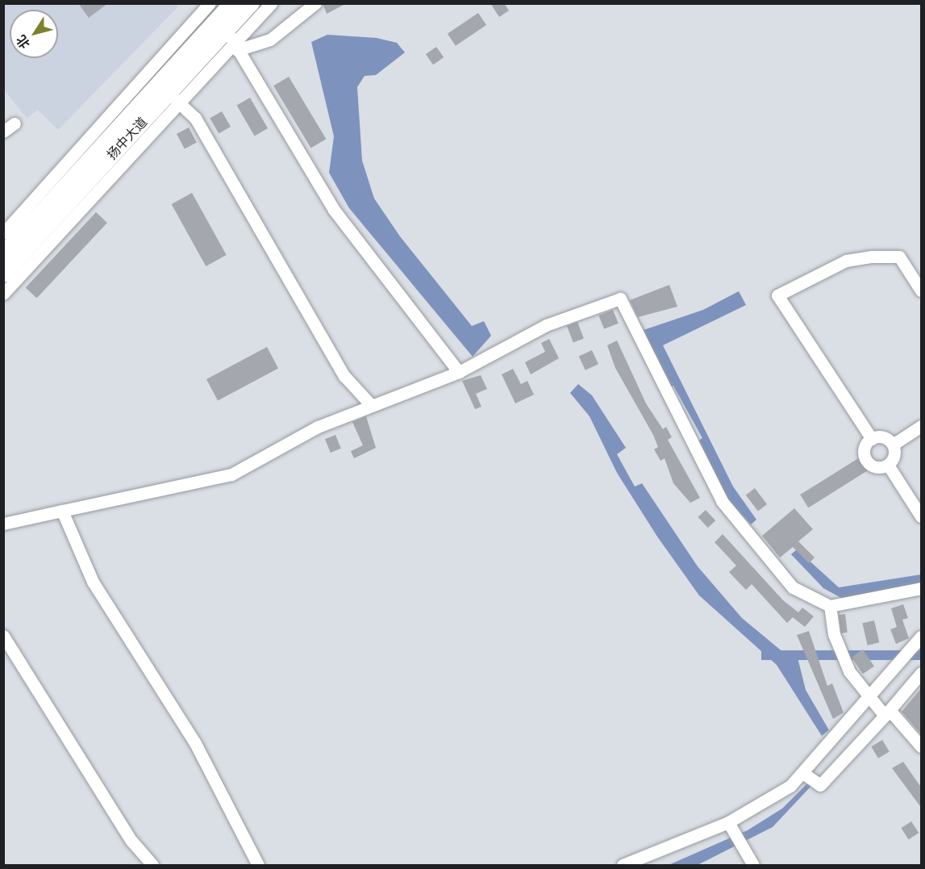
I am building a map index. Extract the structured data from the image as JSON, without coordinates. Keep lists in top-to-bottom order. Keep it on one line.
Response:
{"streets":{"main road":["扬中大道"]},"north":"bottom left"}
